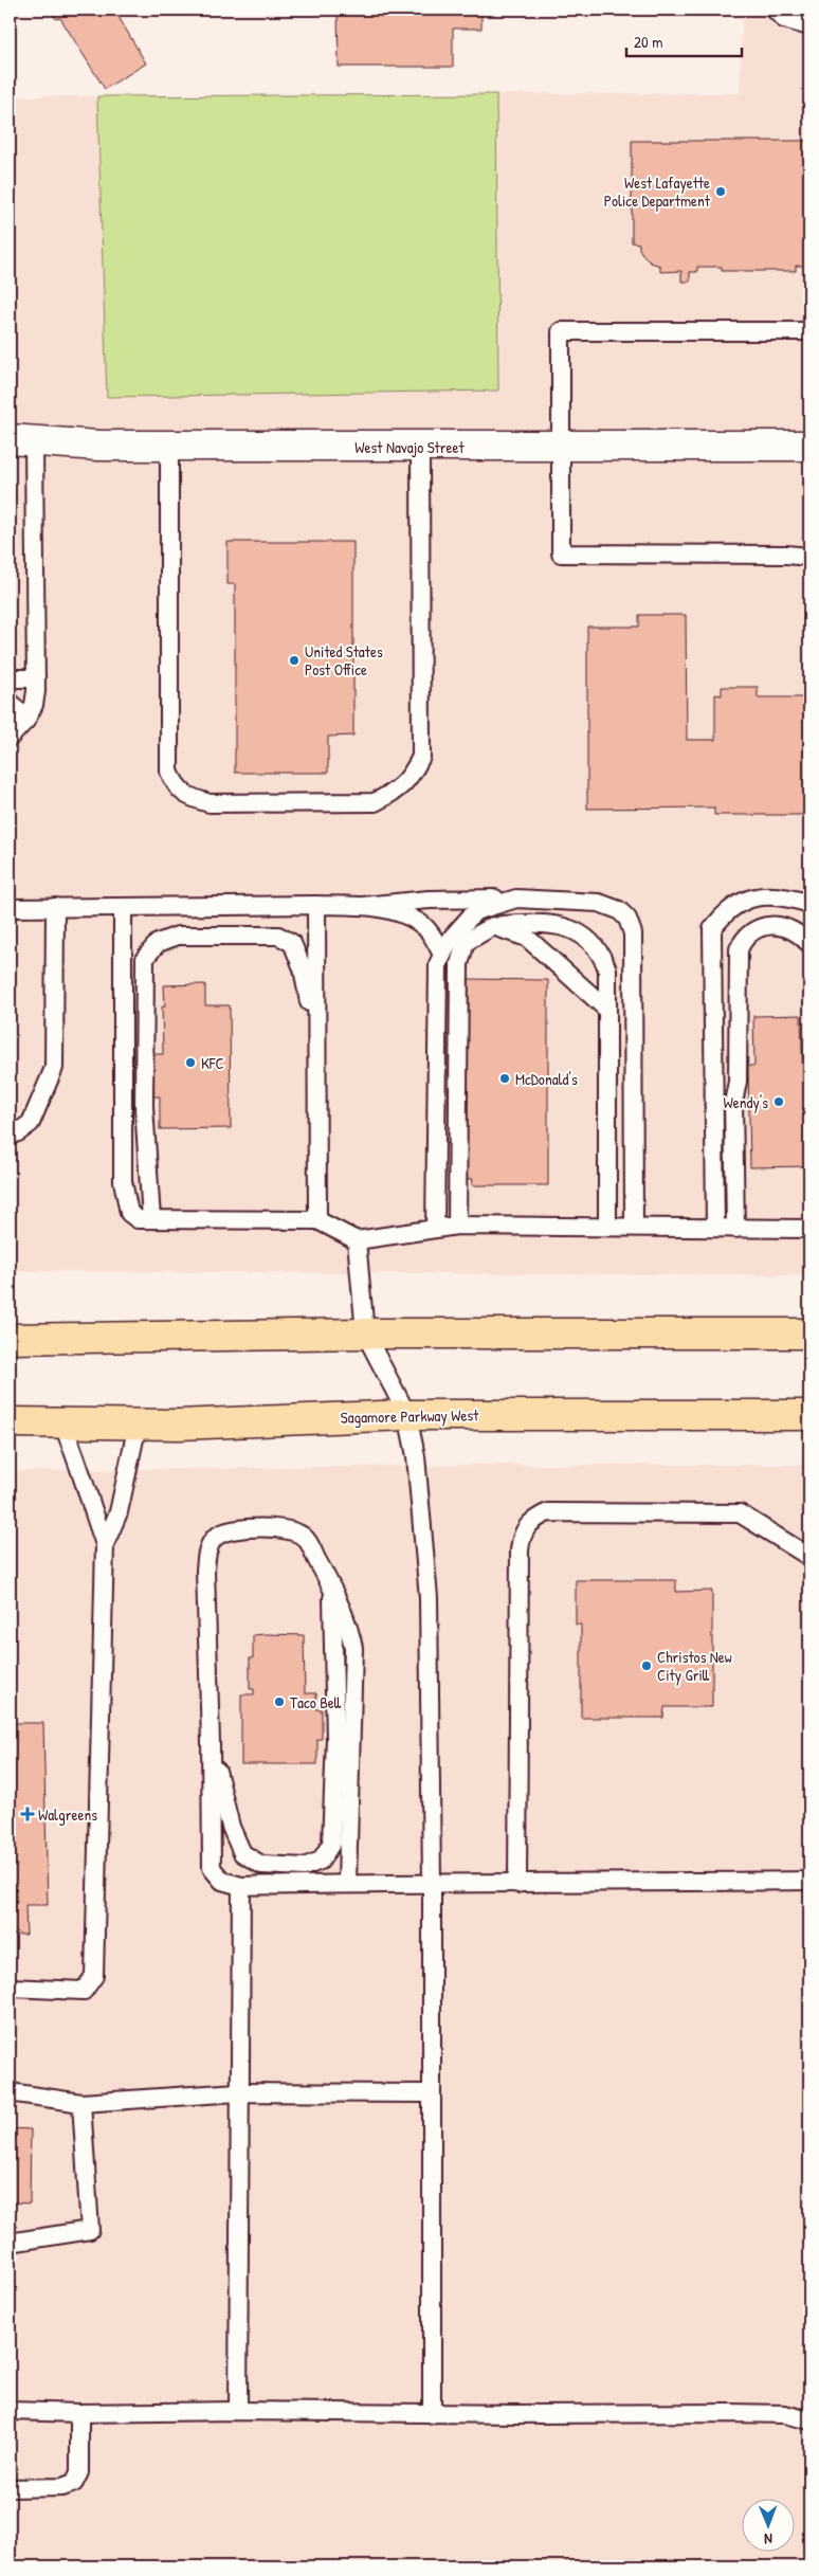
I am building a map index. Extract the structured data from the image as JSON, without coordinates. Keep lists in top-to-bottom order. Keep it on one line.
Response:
{"streets":{"highway":["Sagamore Parkway West"],"street":["West Navajo Street"]},"places":{"other":["West Lafayette Police Department","United States Post Office","KFC","McDonald's","Wendy's","Christos New City Grill","Taco Bell"],"health":["Walgreens"]},"scale_bar":"20 m","north":"bottom"}
